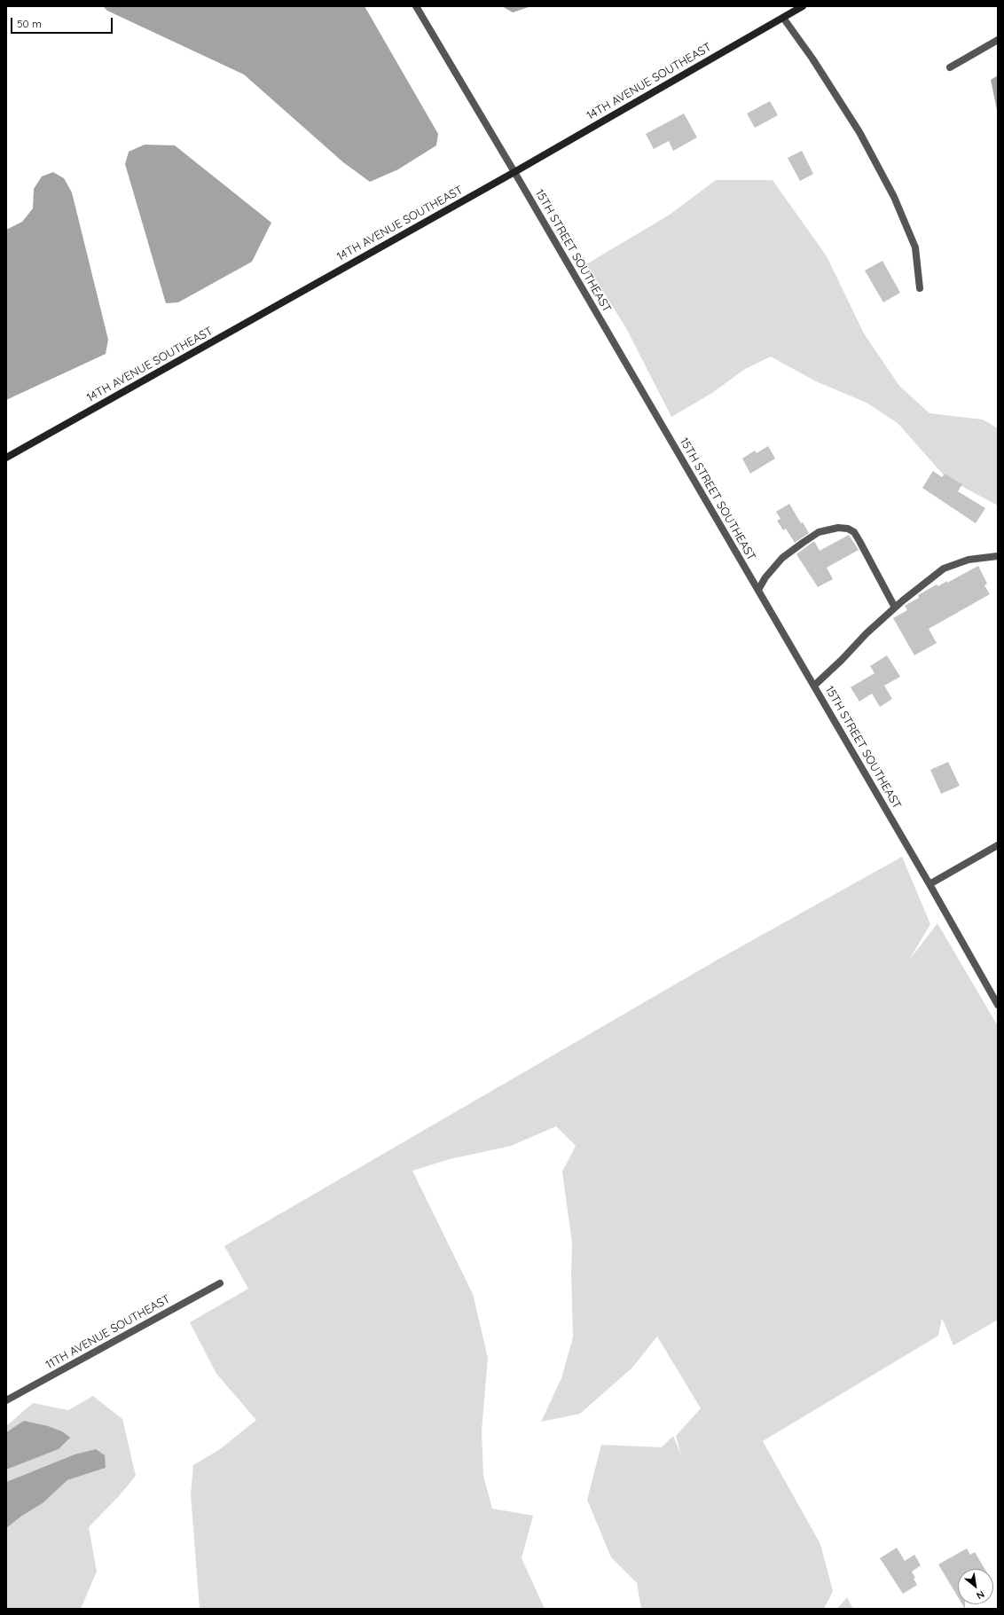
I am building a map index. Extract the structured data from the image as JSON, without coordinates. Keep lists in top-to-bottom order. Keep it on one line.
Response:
{"streets":{"street":["14TH AVENUE SOUTHEAST","15TH STREET SOUTHEAST","11TH AVENUE SOUTHEAST"]},"crossings":[["14TH AVENUE SOUTHEAST","15TH STREET SOUTHEAST"]],"scale_bar":"50 m","north":"bottom right"}
